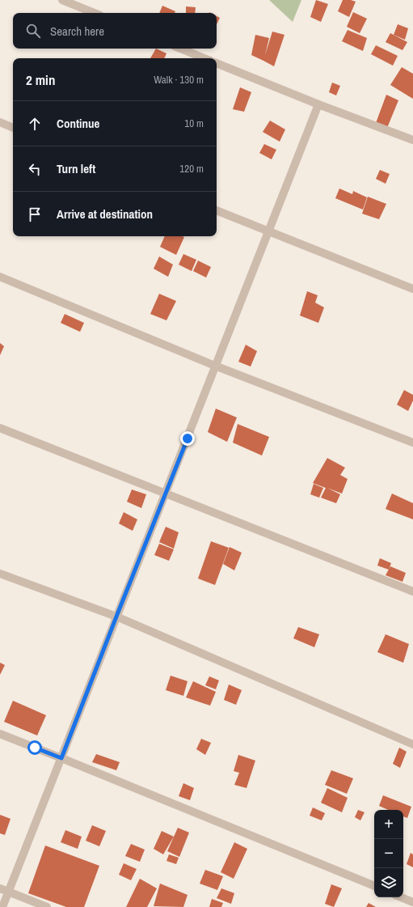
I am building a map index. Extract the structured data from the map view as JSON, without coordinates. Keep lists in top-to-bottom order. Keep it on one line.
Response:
{"page":{"search":"Search here","heading":["2 min","Walk · 130 m"],"list":[["Continue","10 m"],["Turn left","120 m"],"Arrive at destination"],"map_buttons":["+","−"]}}
